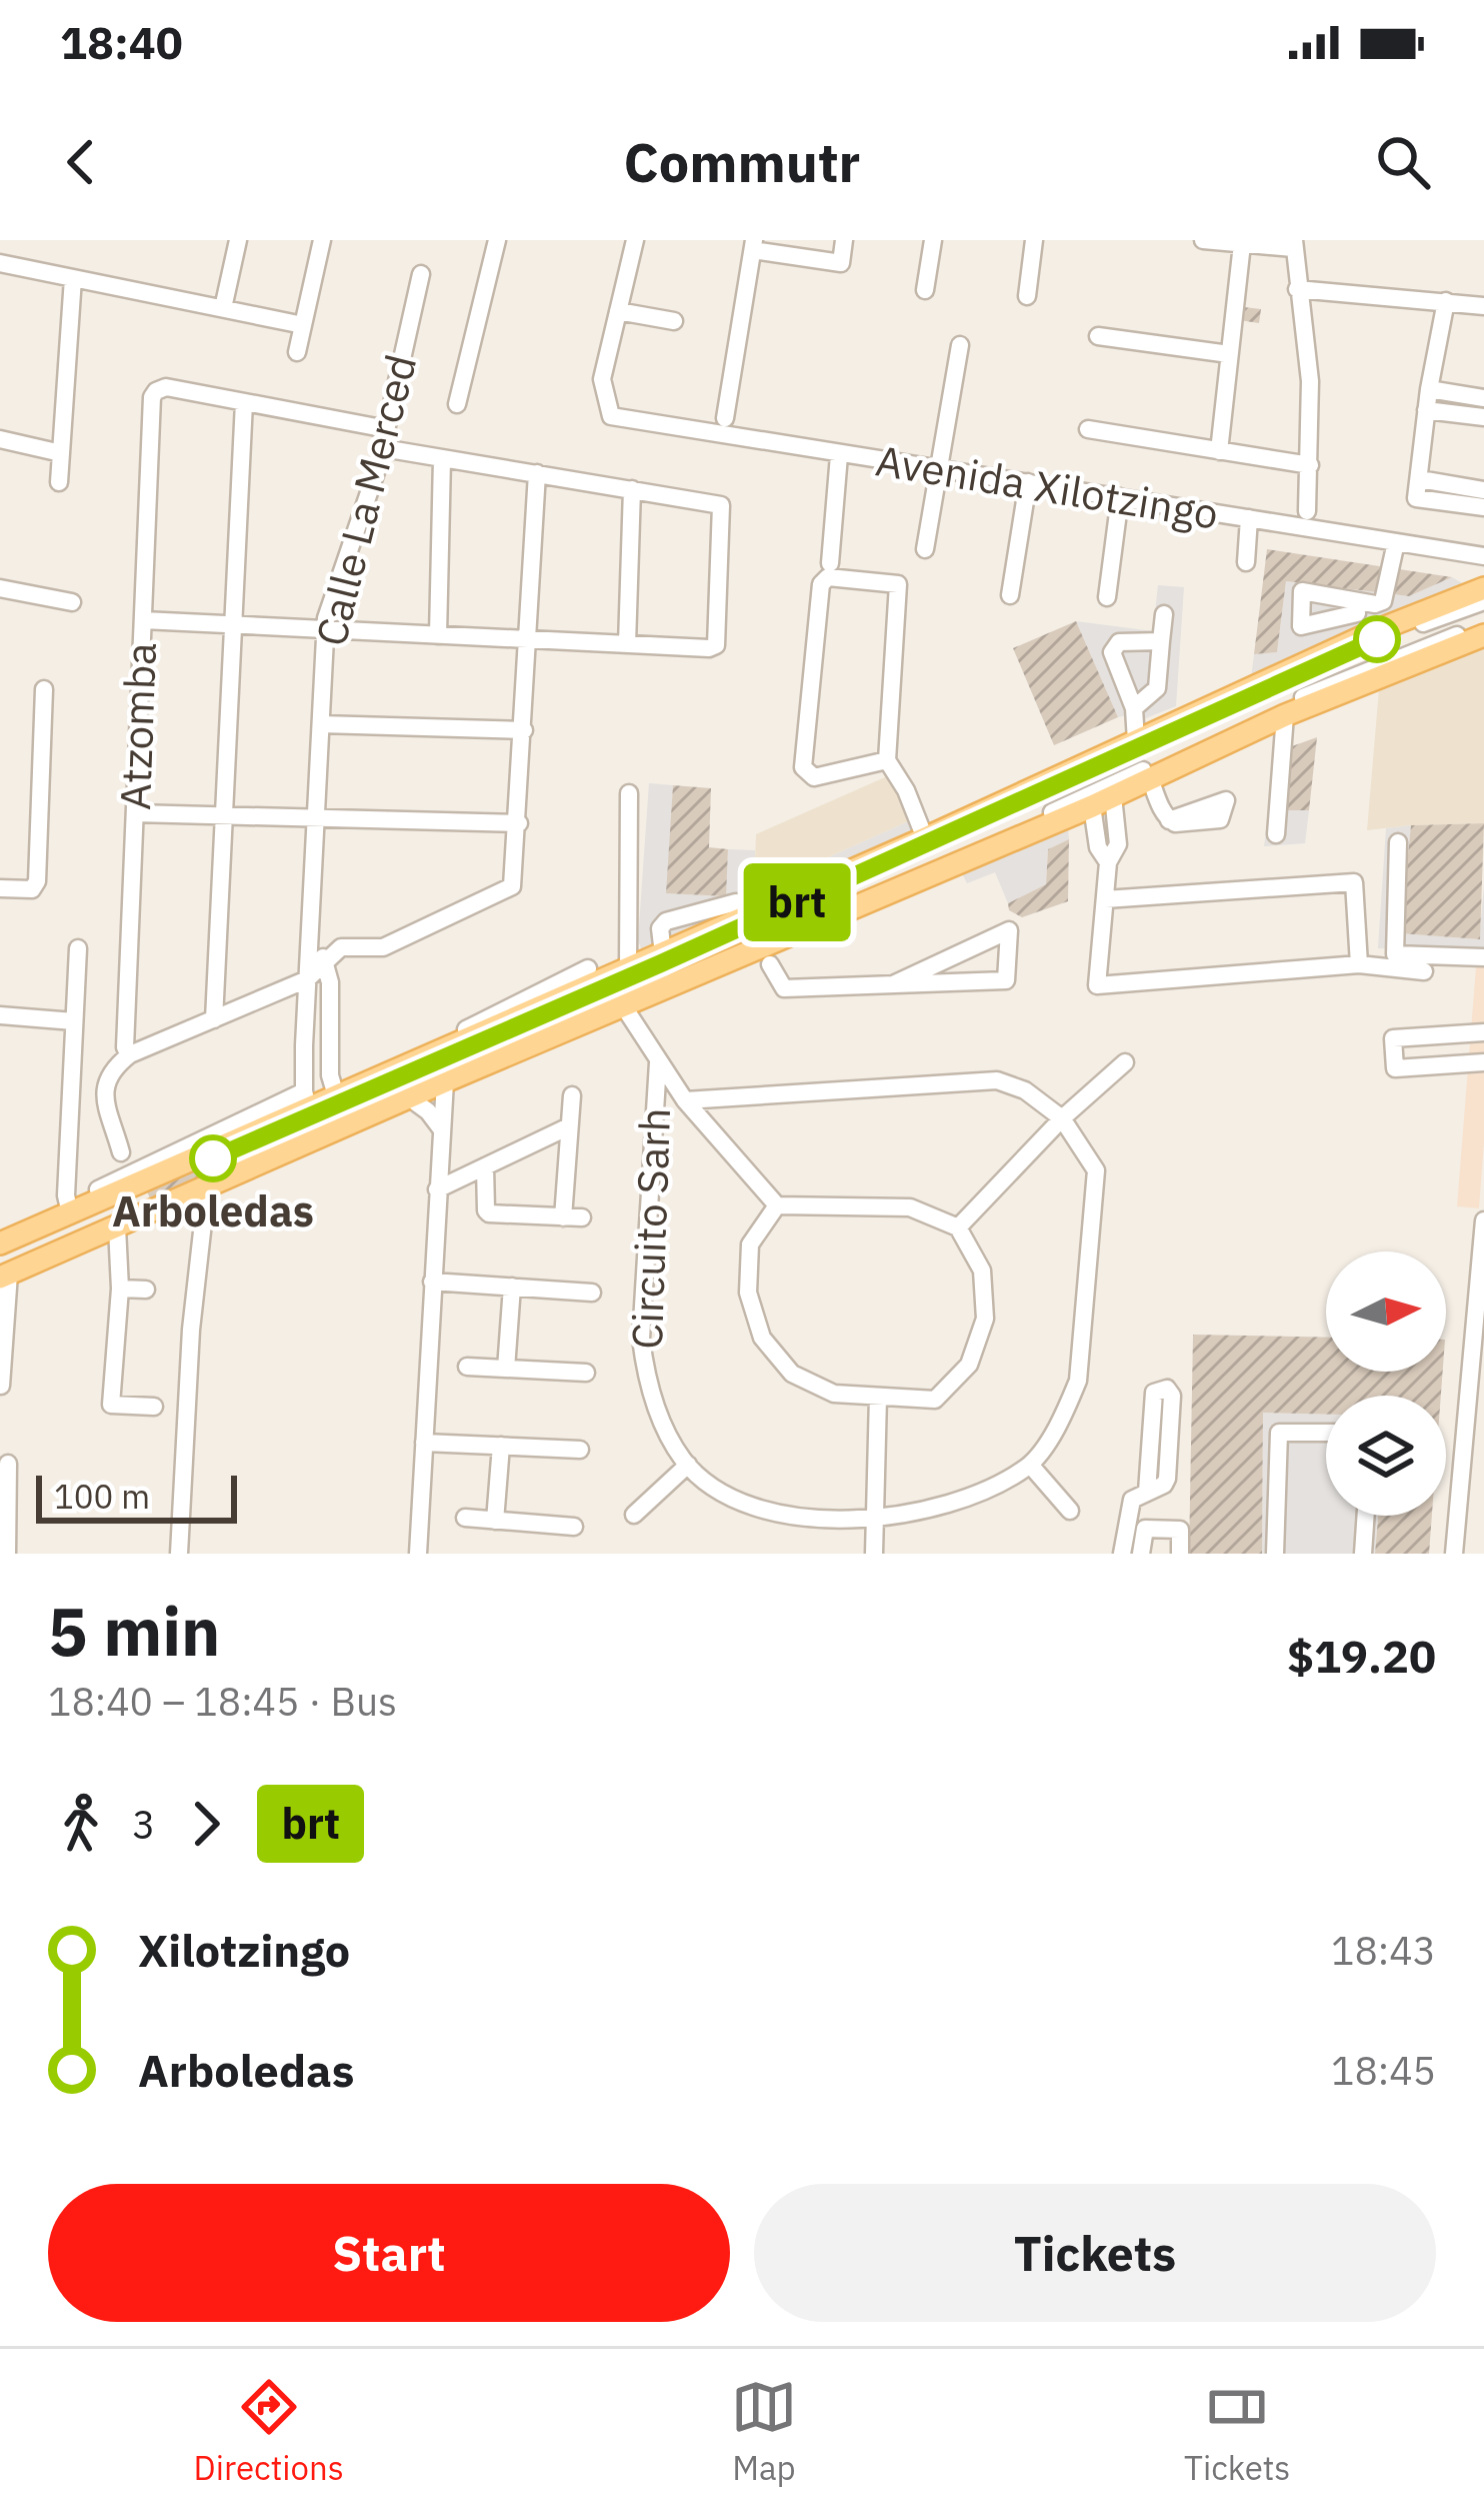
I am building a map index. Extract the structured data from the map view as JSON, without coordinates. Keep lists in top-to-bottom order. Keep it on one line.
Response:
{"streets":{"street":["Avenida Xilotzingo","Calle La Merced","Atzomba","Circuito Sarh"]},"places":["Arboledas"],"lines":["bus line brt"],"scale_bar":"100 m","north":"right","page":{"status":"18:40","header":"Commutr","on_map":"brt","scale":"100 m","heading":["5 min","18:40 – 18:45 · Bus","$19.20"],"legs":["3","brt"],"list":[{"name":"Xilotzingo","value":"18:43"},{"name":"Arboledas","value":"18:45"}],"buttons":["Start","Tickets"],"tabs":["Directions","Map","Tickets"]}}
